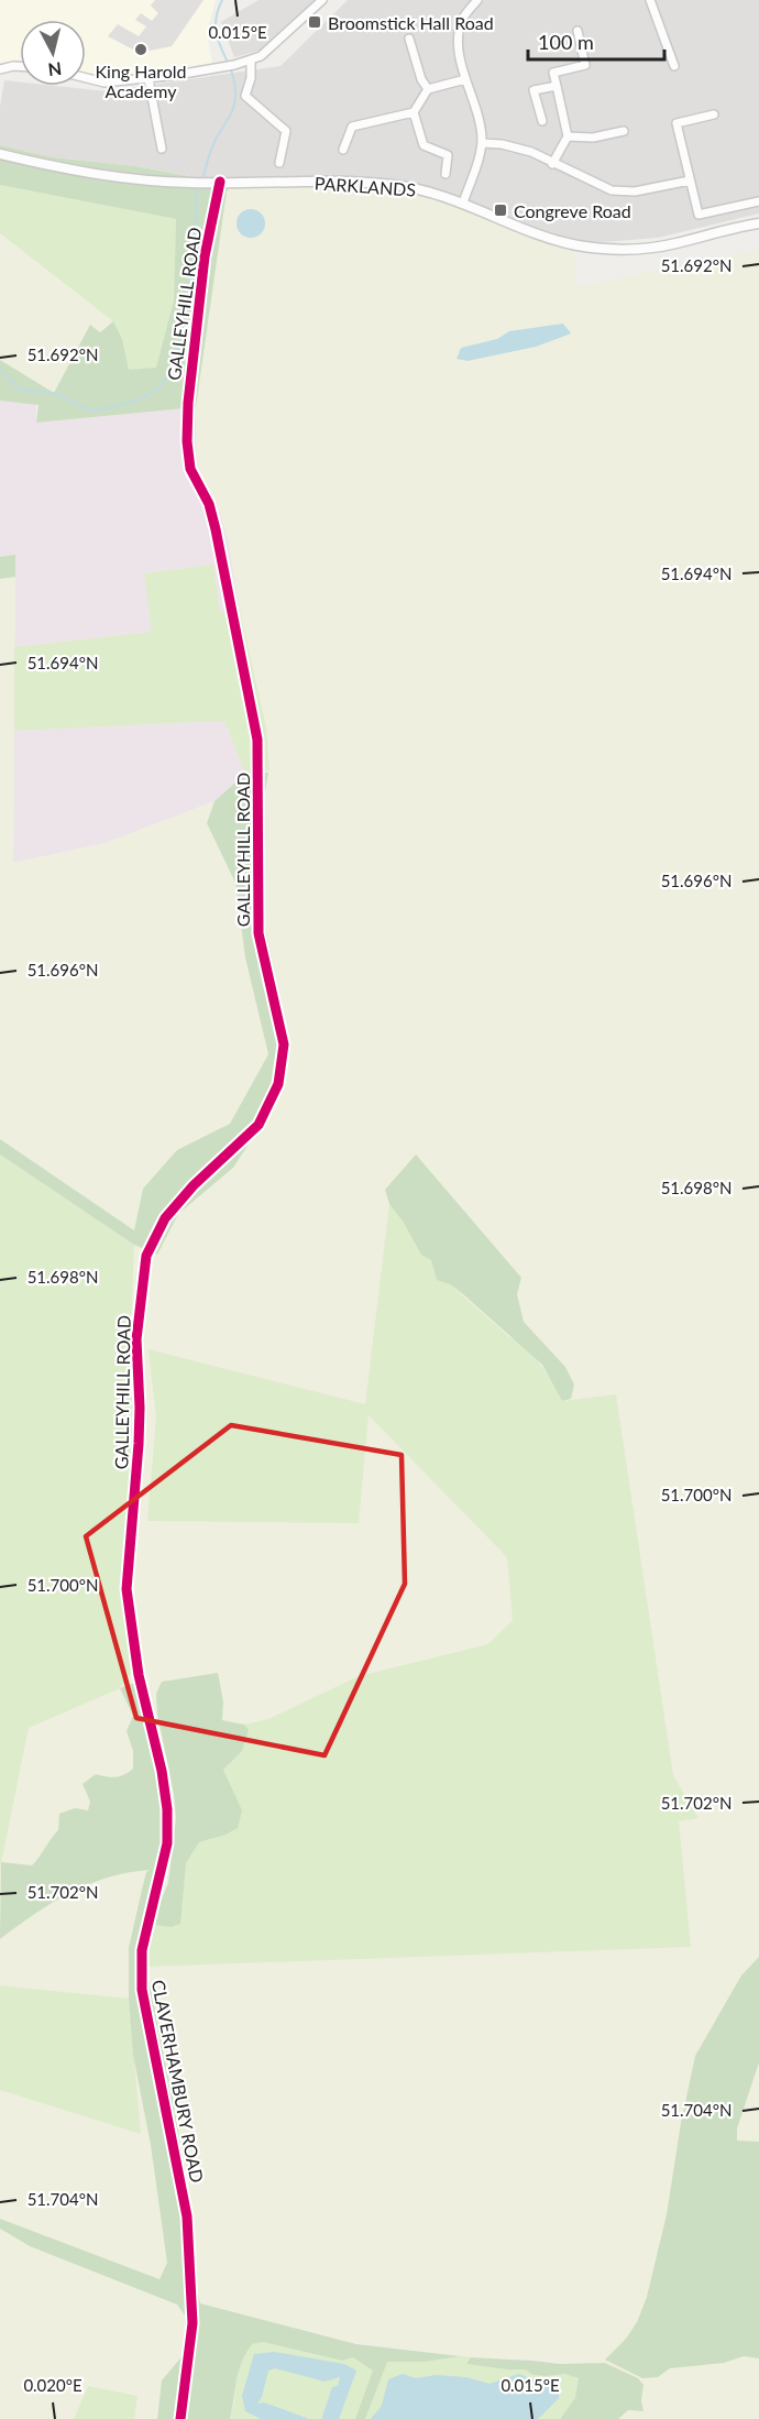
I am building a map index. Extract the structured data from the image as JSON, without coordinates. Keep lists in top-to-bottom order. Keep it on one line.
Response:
{"streets":{"street":["PARKLANDS","GALLEYHILL ROAD","CLAVERHAMBURY ROAD"]},"crossings":[["PARKLANDS","GALLEYHILL ROAD"],["GALLEYHILL ROAD","CLAVERHAMBURY ROAD"]],"places":{"transit":["Broomstick Hall Road","Congreve Road"],"other":["King Harold Academy"]},"scale_bar":"100 m","north":"bottom","coordinates":["0.015°E","51.692°N","51.694°N","51.696°N","51.698°N","51.700°N","51.702°N","51.704°N","0.020°E"]}
